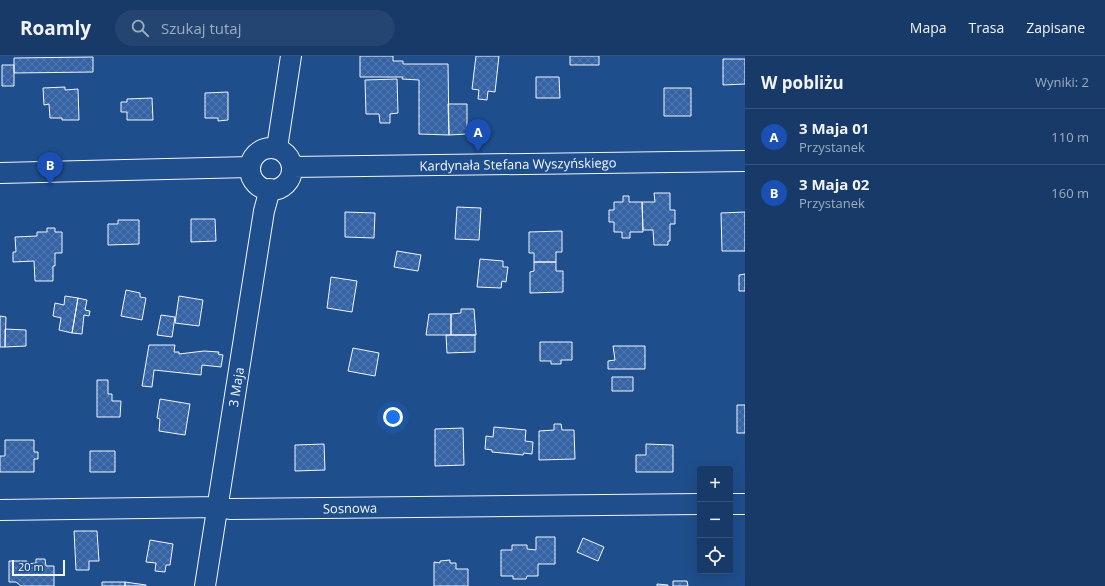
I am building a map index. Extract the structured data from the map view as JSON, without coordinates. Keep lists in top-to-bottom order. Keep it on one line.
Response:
{"streets":{"street":["Kardynała Stefana Wyszyńskiego","3 Maja","Sosnowa"]},"crossings":[["Kardynała Stefana Wyszyńskiego","3 Maja"],["3 Maja","Sosnowa"]],"scale_bar":"20 m","page":{"header":"Roamly","search":"Szukaj tutaj","nav":["Mapa","Trasa","Zapisane"],"heading":["W pobliżu","Wyniki: 2"],"list":[{"mark":"A","name":"3 Maja 01","note":"Przystanek","value":"110 m"},{"mark":"B","name":"3 Maja 02","note":"Przystanek","value":"160 m"}],"pins":["A","B"],"map_buttons":["+","−"],"scale":"20 m"}}
